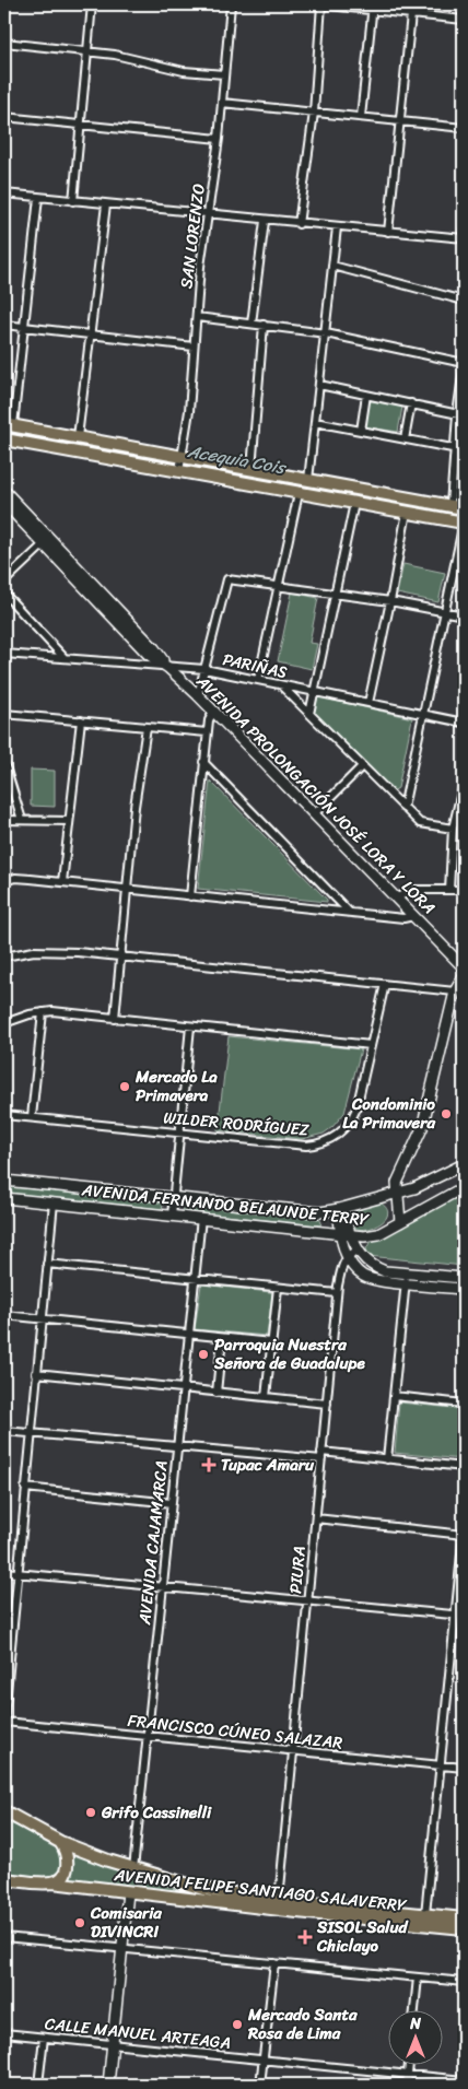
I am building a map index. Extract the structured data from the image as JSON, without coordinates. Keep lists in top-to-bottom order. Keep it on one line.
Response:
{"streets":{"main road":["AVENIDA PROLONGACIÓN JOSÉ LORA Y LORA","AVENIDA FERNANDO BELAUNDE TERRY","AVENIDA FELIPE SANTIAGO SALAVERRY"],"street":["SAN LORENZO","PARIÑAS","WILDER RODRÍGUEZ","AVENIDA CAJAMARCA","PIURA","FRANCISCO CÚNEO SALAZAR","CALLE MANUEL ARTEAGA"]},"crossings":[["PARIÑAS","AVENIDA PROLONGACIÓN JOSÉ LORA Y LORA"],["AVENIDA FERNANDO BELAUNDE TERRY","AVENIDA CAJAMARCA"],["AVENIDA CAJAMARCA","FRANCISCO CÚNEO SALAZAR"],["AVENIDA CAJAMARCA","AVENIDA FELIPE SANTIAGO SALAVERRY"],["PIURA","FRANCISCO CÚNEO SALAZAR"],["PIURA","AVENIDA FELIPE SANTIAGO SALAVERRY"]],"water":["Acequia Cois"],"places":{"other":["Mercado La Primavera","Condominio La Primavera","Parroquia Nuestra Señora de Guadalupe","Grifo Cassinelli","Comisaria DIVINCRI","Mercado Santa Rosa de Lima"],"health":["Tupac Amaru","SISOL Salud Chiclayo"]},"north":"top"}
